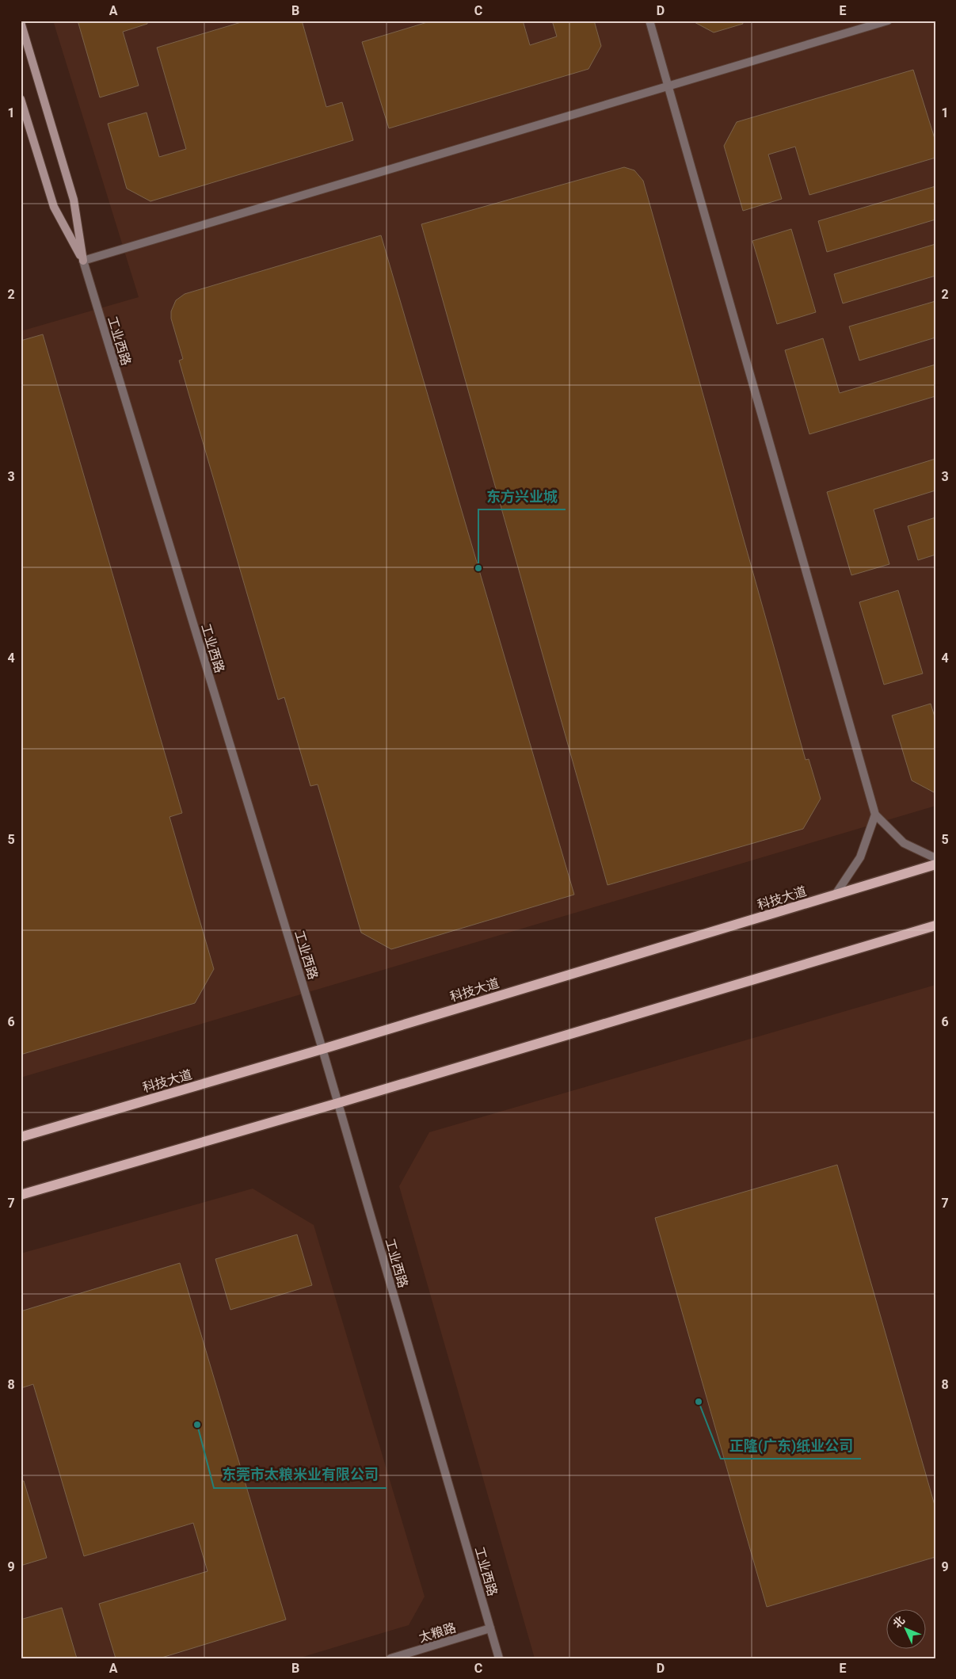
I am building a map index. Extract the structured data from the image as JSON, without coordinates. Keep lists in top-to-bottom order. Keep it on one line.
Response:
{"streets":{"main road":["科技大道"],"street":["工业西路","太粮路"]},"crossings":[["工业西路","科技大道"],["工业西路","太粮路"]],"places":["东方兴业城","正隆(广东)纸业公司","东莞市太粮米业有限公司"],"north":"top left","grid":{"columns":["A","B","C","D","E"],"rows":["1","2","3","4","5","6","7","8","9"]}}
